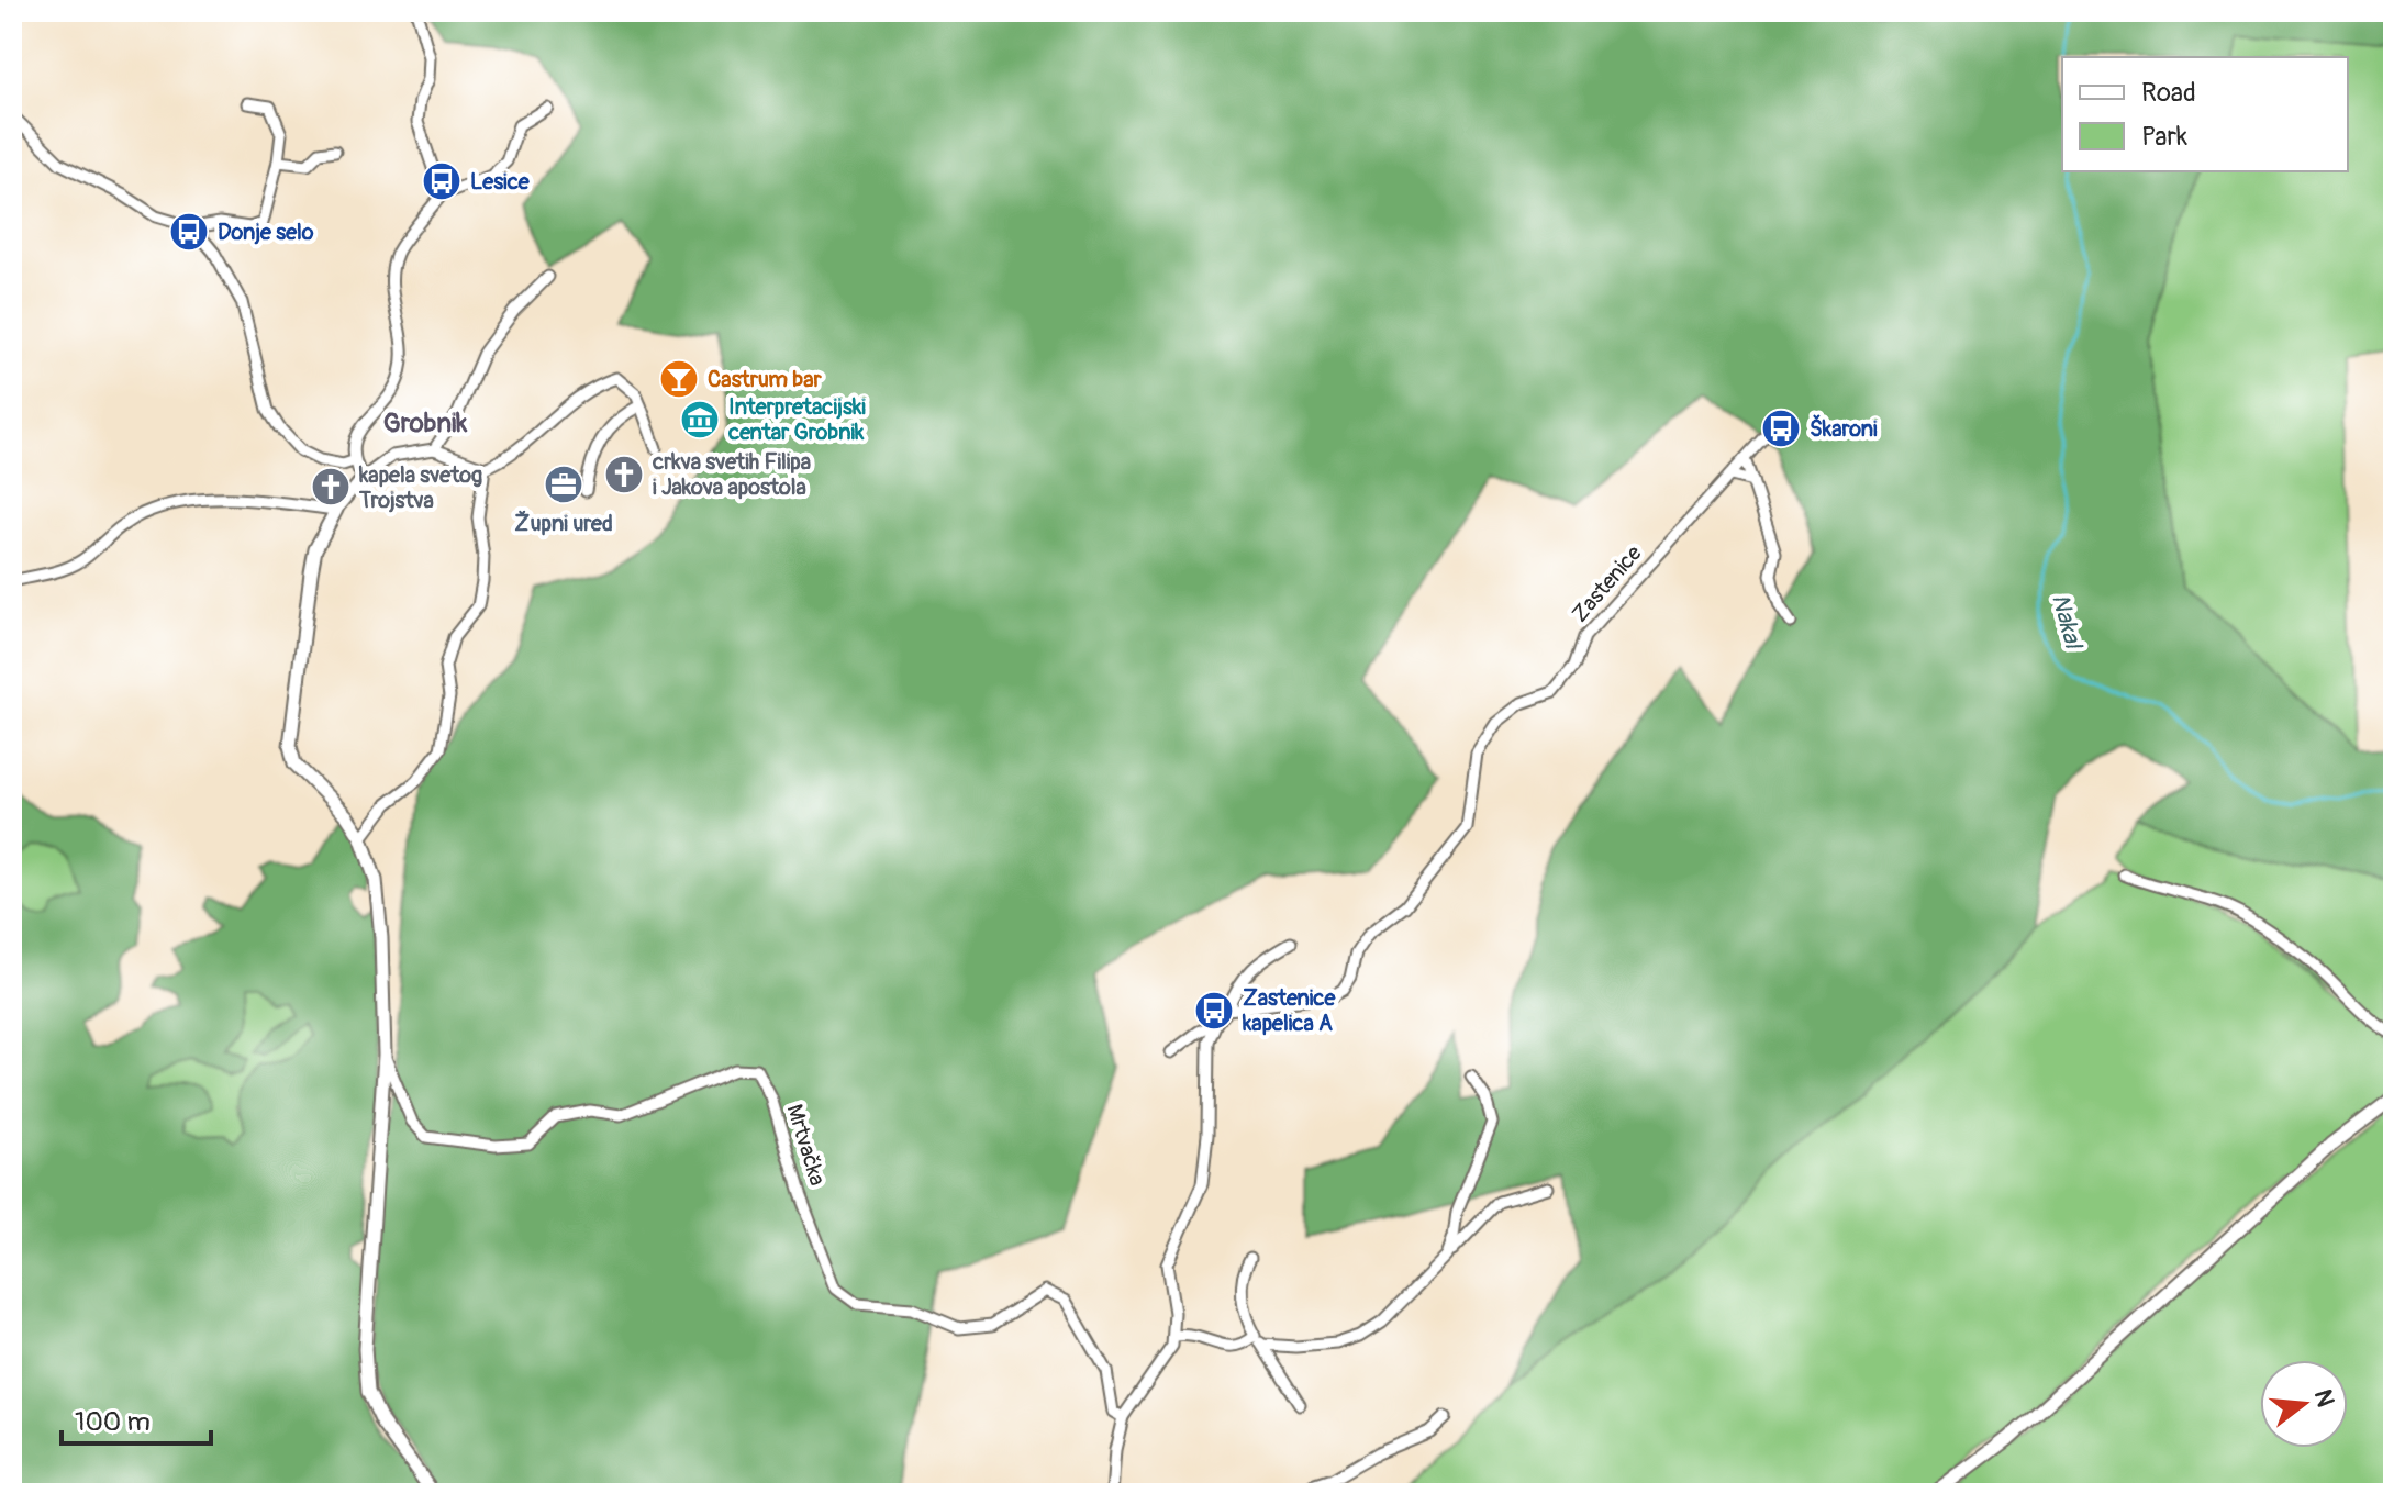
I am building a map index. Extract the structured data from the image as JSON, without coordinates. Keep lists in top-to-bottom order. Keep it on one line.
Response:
{"streets":{"street":["Zastenice","Mrtvačka"]},"districts":["Grobnik"],"water":["Nakal"],"places":{"bus stop":["Lesice","Donje selo","Škaroni","Zastenice kapelica A"],"bar":["Castrum bar"],"museum":["Interpretacijski centar Grobnik"],"church":["crkva svetih Filipa i Jakova apostola","kapela svetog Trojstva"],"office":["Župni ured"]},"legend":["Road","Park"],"scale_bar":"100 m","north":"right"}
